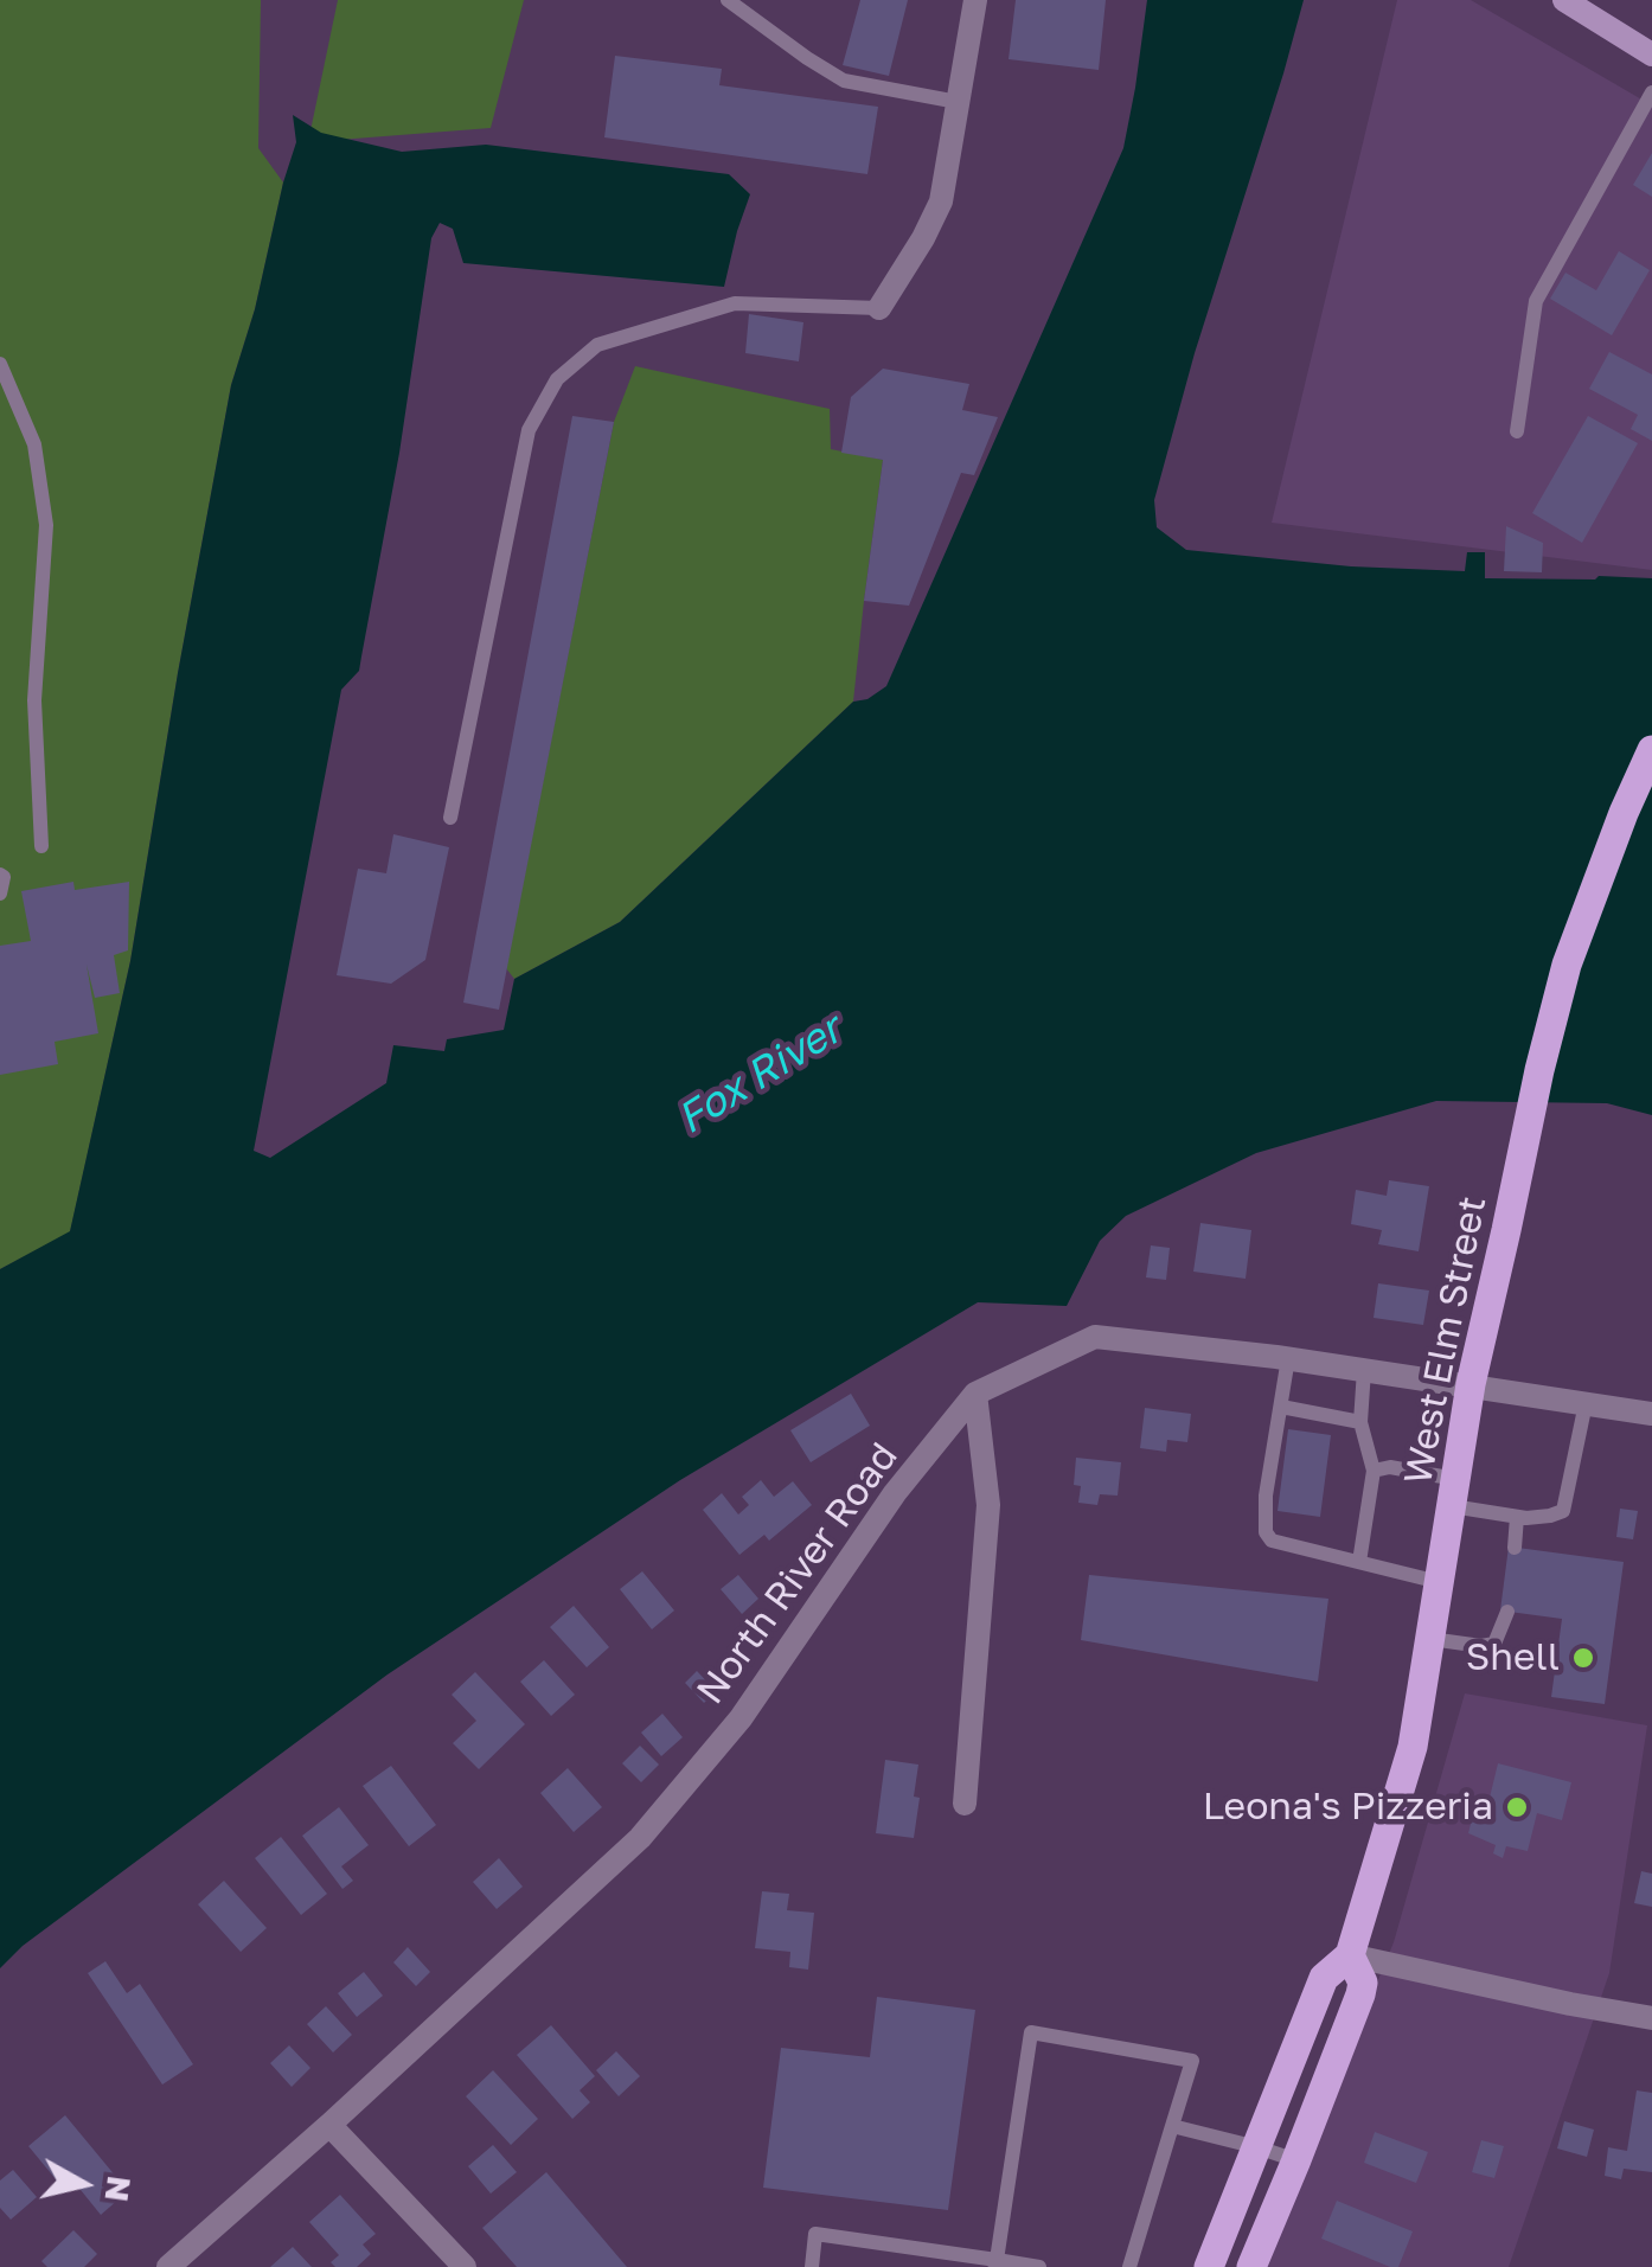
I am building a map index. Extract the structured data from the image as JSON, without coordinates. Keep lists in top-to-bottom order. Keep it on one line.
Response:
{"streets":{"main road":["West Elm Street"],"street":["North River Road"]},"crossings":[["West Elm Street","North River Road"]],"water":["Fox River"],"places":["Shell","Leona's Pizzeria"],"north":"right"}
